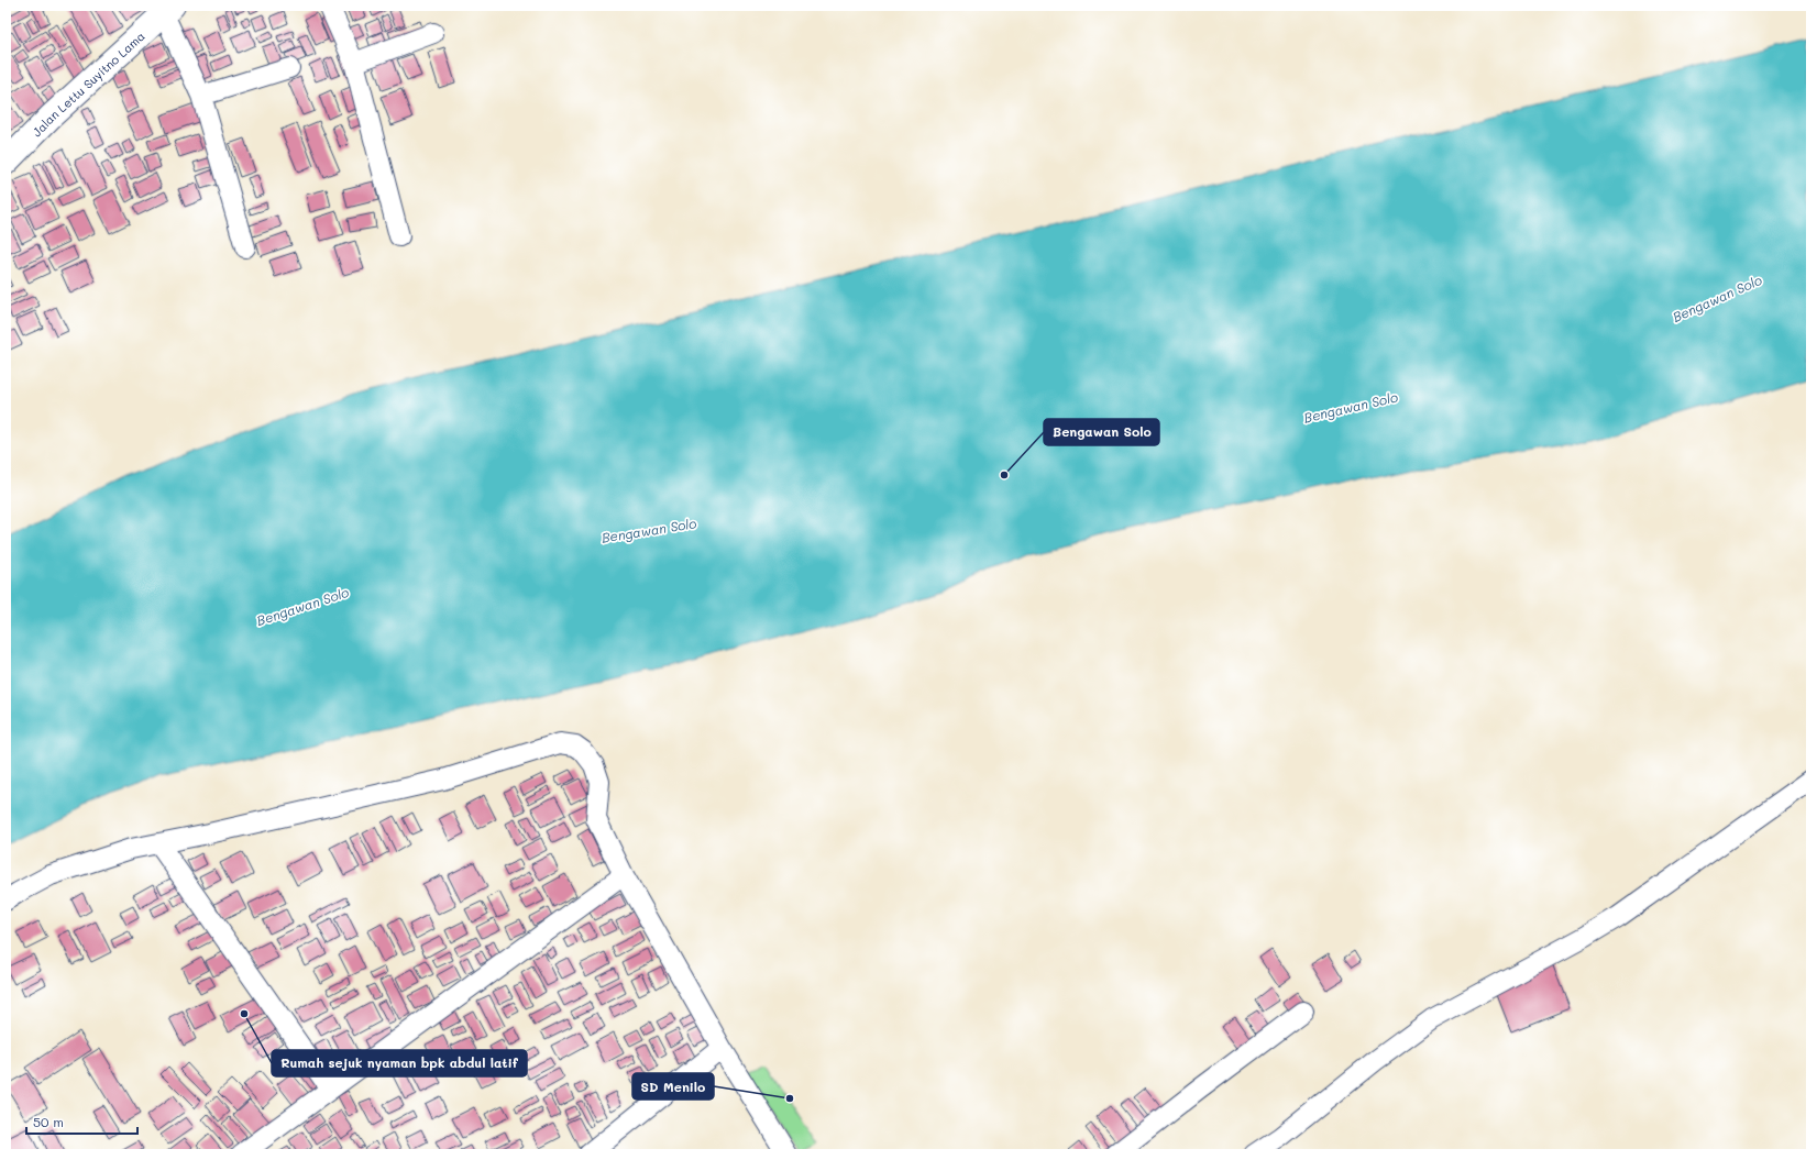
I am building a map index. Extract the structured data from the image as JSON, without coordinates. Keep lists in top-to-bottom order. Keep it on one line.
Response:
{"streets":{"main road":["Jalan Lettu Suyitno Lama"]},"water":["Bengawan Solo"],"places":["Bengawan Solo","Rumah sejuk nyaman bpk abdul latif","SD Menilo"],"scale_bar":"50 m"}
